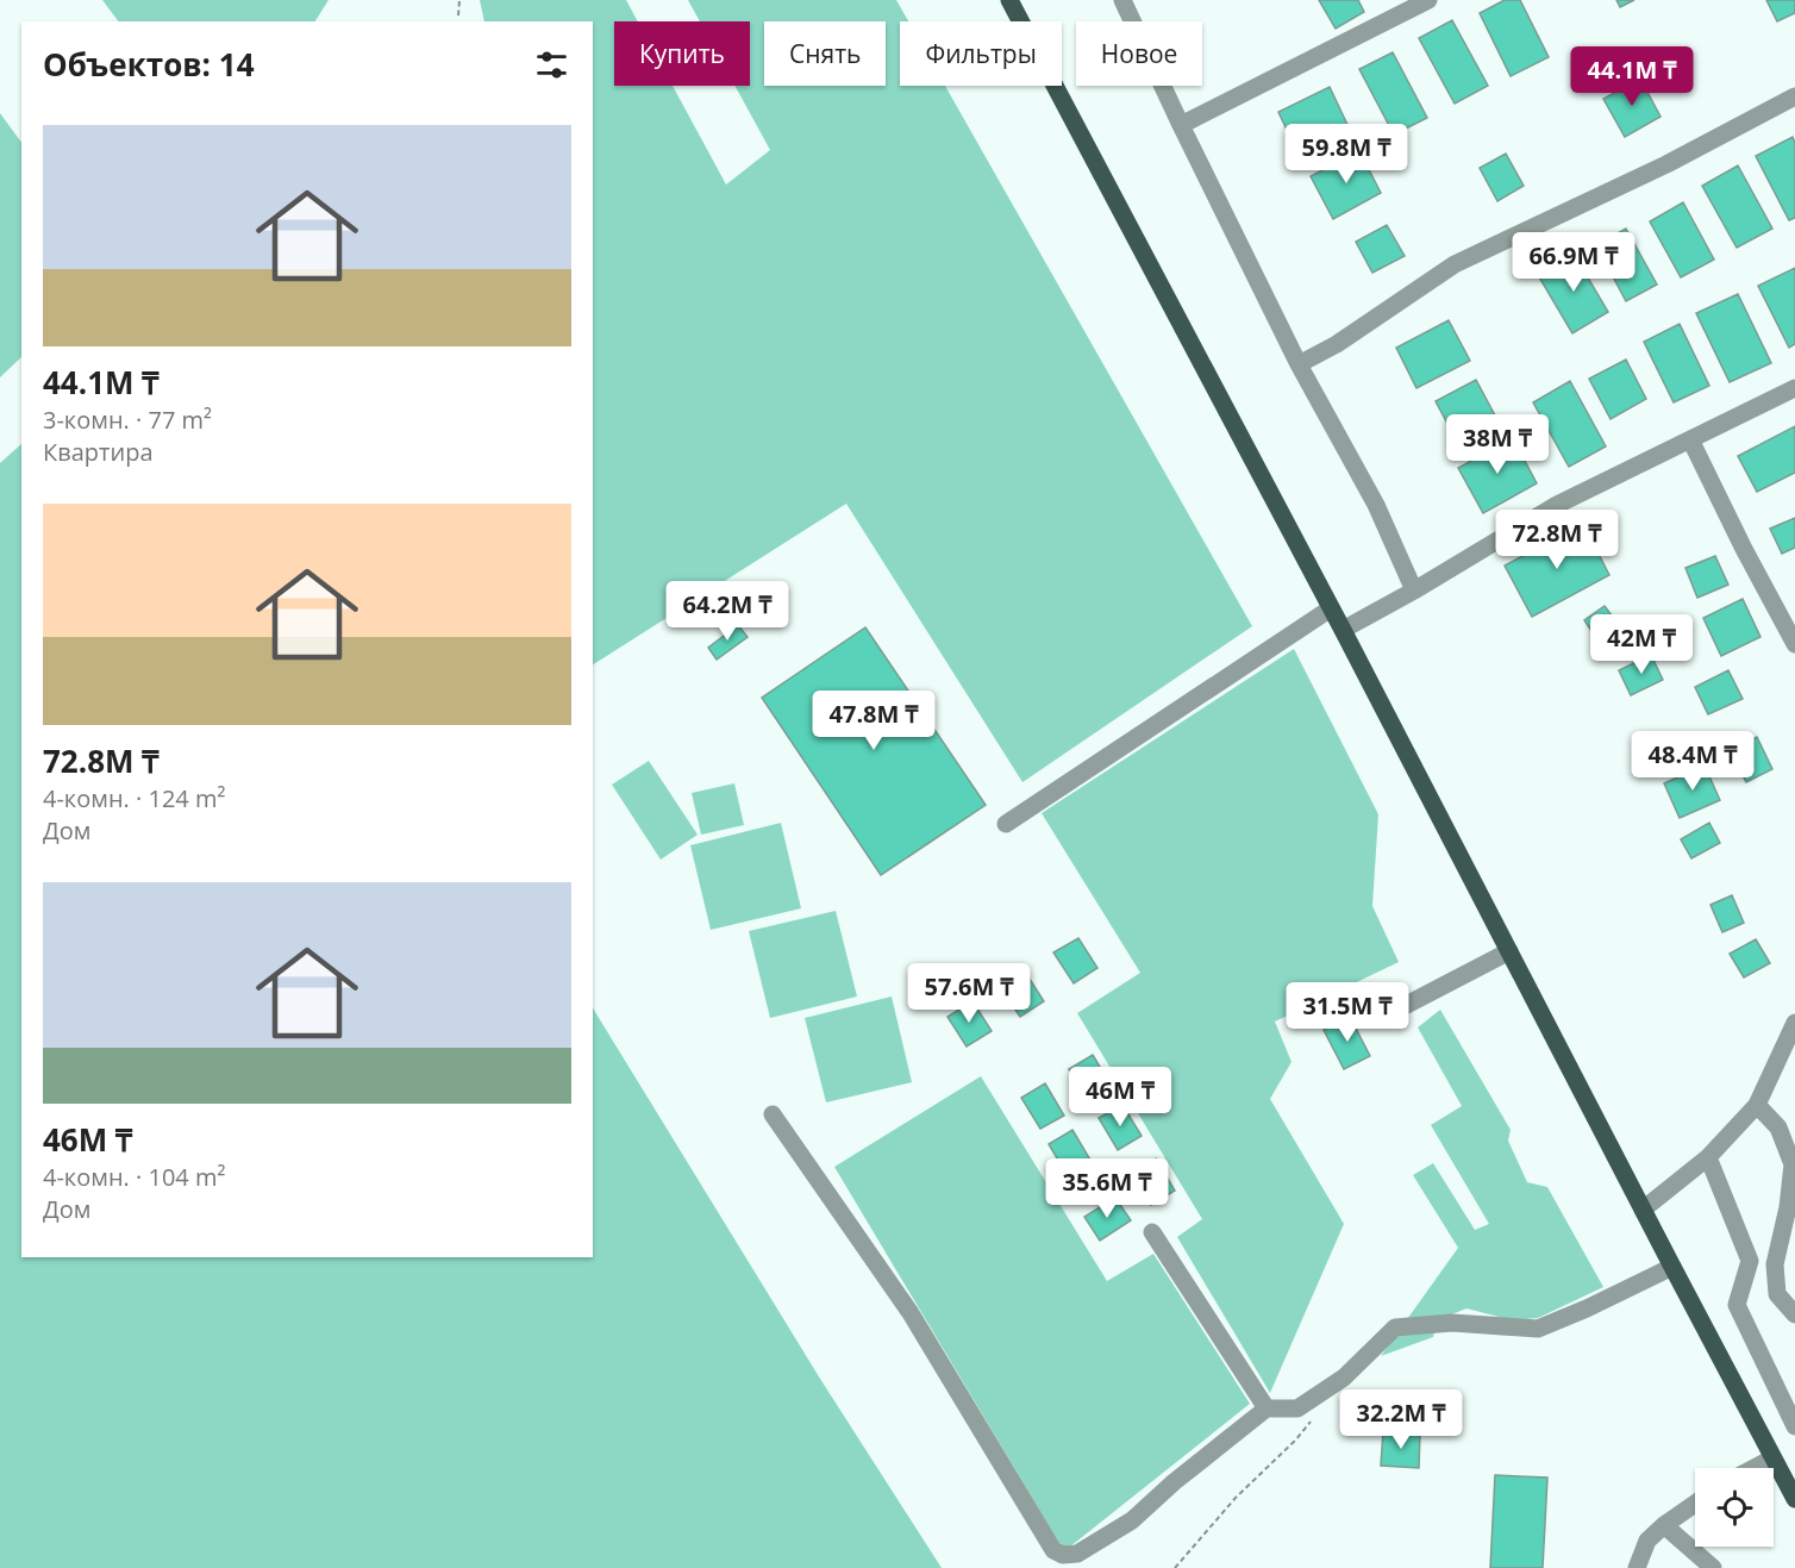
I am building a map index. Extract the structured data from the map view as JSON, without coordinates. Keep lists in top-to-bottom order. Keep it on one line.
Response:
{"page":{"chip":["Купить","Снять","Фильтры","Новое"],"heading":"Объектов: 14","price":["44.1M ₸","59.8M ₸","66.9M ₸","38M ₸","72.8M ₸","64.2M ₸","42M ₸","47.8M ₸","48.4M ₸","57.6M ₸","31.5M ₸","46M ₸","35.6M ₸","32.2M ₸"],"list":[{"name":"44.1M ₸","note":"3-комн. · 77 m² · Квартира"},{"name":"72.8M ₸","note":"4-комн. · 124 m² · Дом"},{"name":"46M ₸","note":"4-комн. · 104 m² · Дом"}]}}
